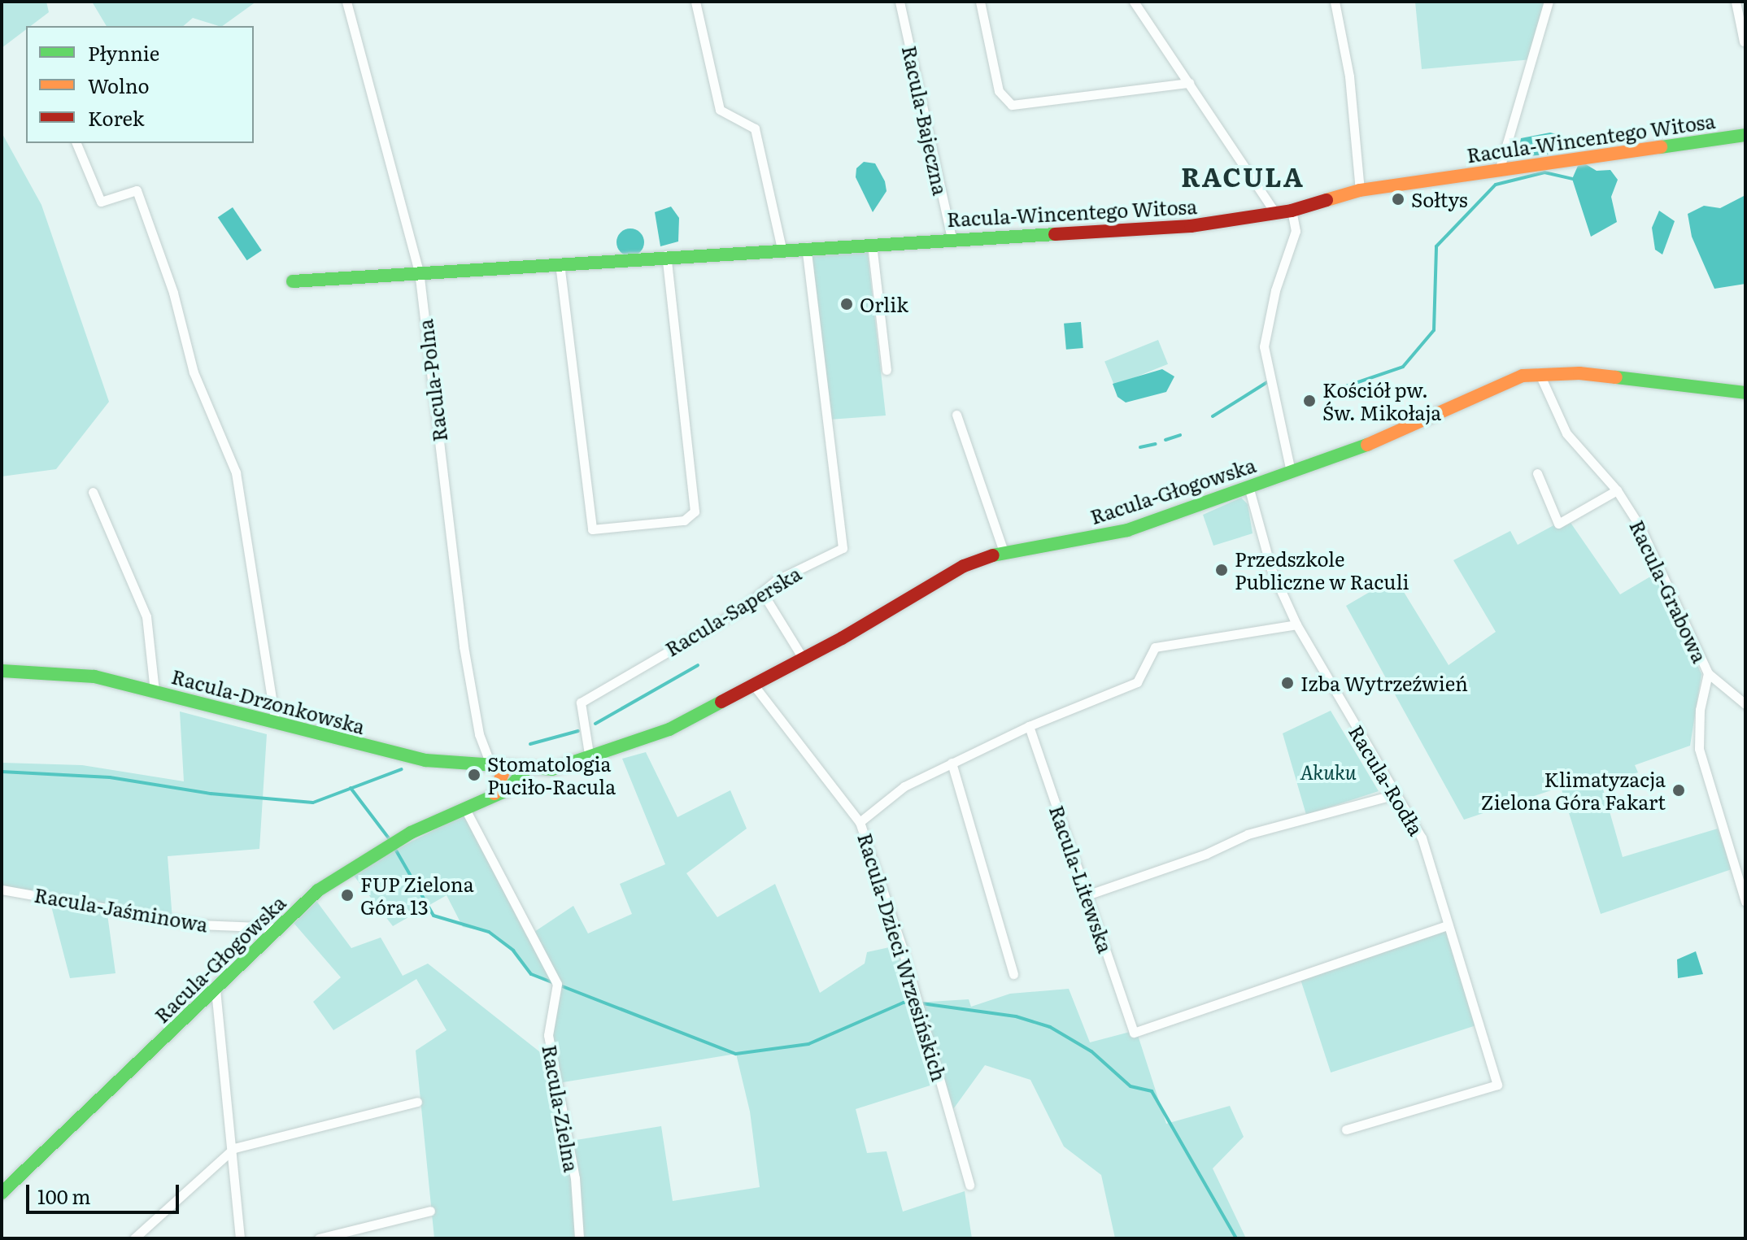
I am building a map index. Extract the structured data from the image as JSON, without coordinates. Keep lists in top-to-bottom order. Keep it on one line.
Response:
{"streets":{"street":["Racula-Bajeczna","Racula-Wincentego Witosa","Racula-Polna","Racula-Głogowska","Racula-Grabowa","Racula-Saperska","Racula-Drzonkowska","Racula-Rodła","Racula-Litewska","Racula-Jaśminowa","Racula-Dzieci Wrzesińskich","Racula-Zielna"]},"crossings":[["Racula-Bajeczna","Racula-Wincentego Witosa"],["Racula-Wincentego Witosa","Racula-Polna"],["Racula-Wincentego Witosa","Racula-Saperska"],["Racula-Polna","Racula-Drzonkowska"],["Racula-Głogowska","Racula-Grabowa"],["Racula-Głogowska","Racula-Saperska"],["Racula-Głogowska","Racula-Drzonkowska"],["Racula-Głogowska","Racula-Rodła"],["Racula-Głogowska","Racula-Jaśminowa"],["Racula-Głogowska","Racula-Dzieci Wrzesińskich"],["Racula-Głogowska","Racula-Zielna"],["Racula-Rodła","Racula-Litewska"]],"districts":["RACULA"],"parks":["Akuku"],"places":["Sołtys","Orlik","Kościół pw. Św. Mikołaja","Przedszkole Publiczne w Raculi","Izba Wytrzeźwień","Stomatologia Puciło-Racula","Klimatyzacja Zielona Góra Fakart","FUP Zielona Góra 13"],"legend":["Płynnie","Wolno","Korek"],"scale_bar":"100 m"}
